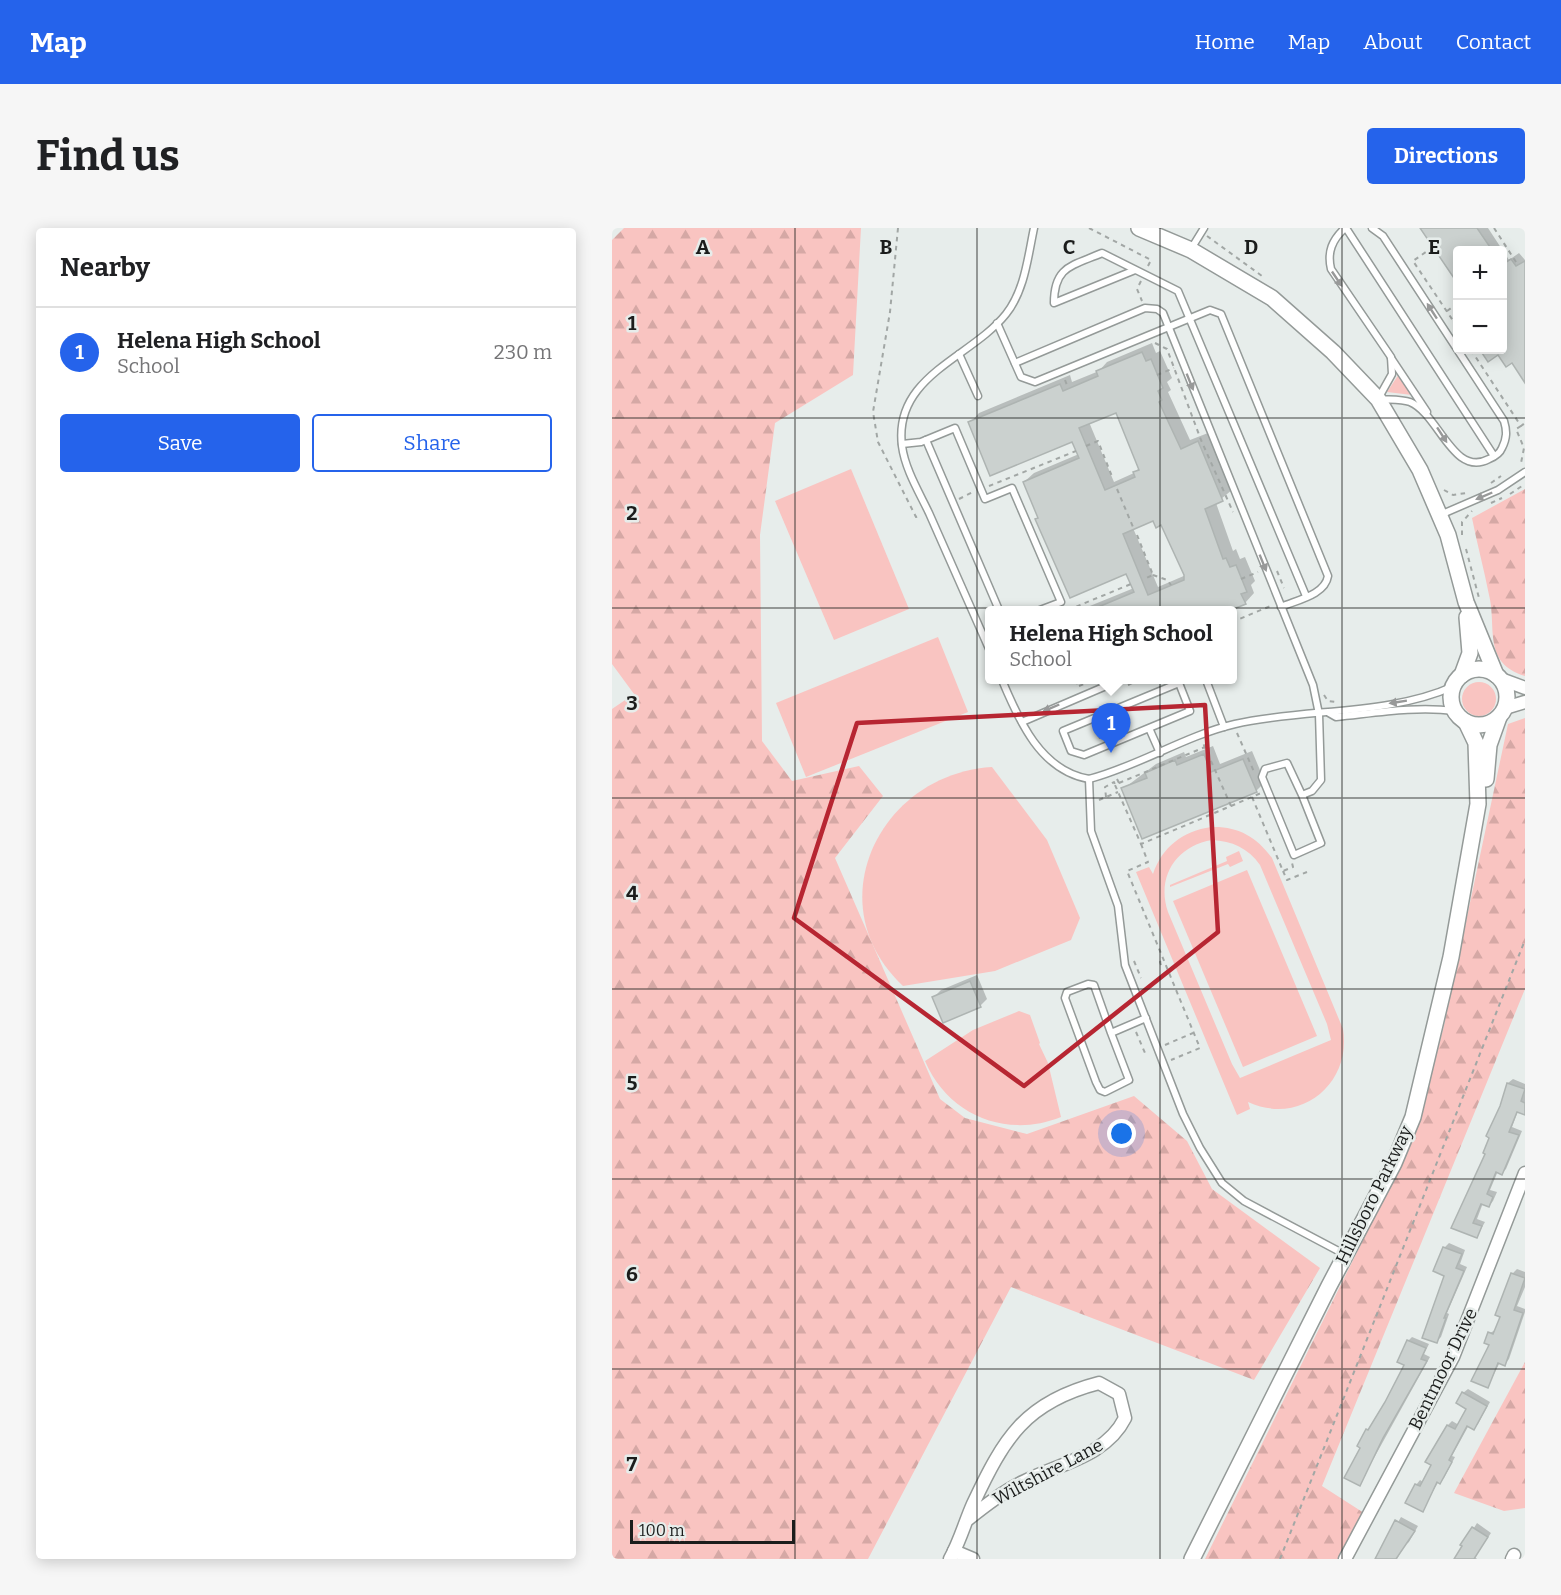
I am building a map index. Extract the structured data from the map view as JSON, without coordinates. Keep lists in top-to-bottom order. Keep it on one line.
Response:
{"streets":{"street":["Hillsboro Parkway","Bentmoor Drive","Wiltshire Lane"]},"scale_bar":"100 m","page":{"header":"Map","nav":["Home","Map","About","Contact"],"buttons":["Directions",["Save","Share"]],"title":"Find us","heading":"Nearby","map_buttons":["+","−"],"list":[{"mark":"1","name":"Helena High School","note":"School","value":"230 m"}],"popup":["Helena High School","School"],"pins":"1","scale":"100 m"},"grid":{"columns":["A","B","C","D","E"],"rows":["1","2","3","4","5","6","7"]}}
